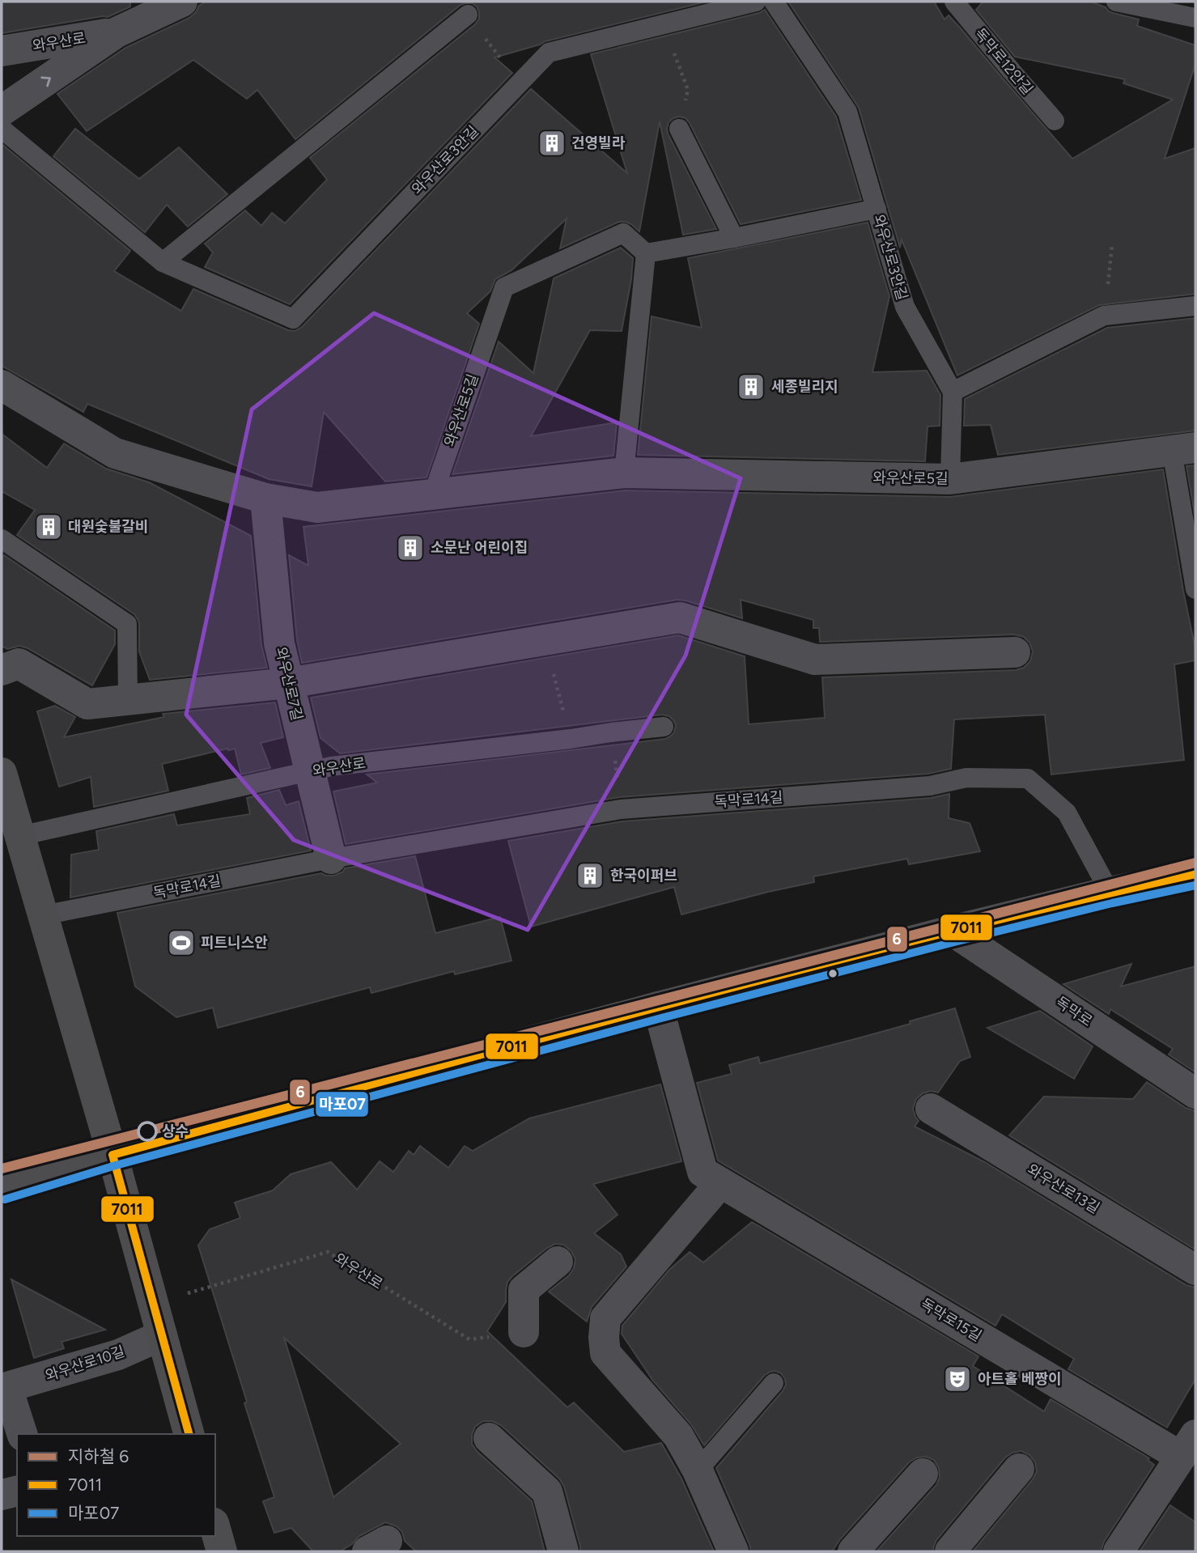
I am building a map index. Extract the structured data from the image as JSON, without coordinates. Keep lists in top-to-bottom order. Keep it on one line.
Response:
{"streets":{"street":["와우산로","와우산로5길","와우산로7길","독막로","와우산로13길","독막로15길","와우산로10길"],"lane":["독막로12안길","와우산로3안길","독막로14길"]},"crossings":[["와우산로","와우산로7길"],["와우산로5길","와우산로7길"]],"places":{"building":["건영빌라","세종빌리지","대원숯불갈비","소문난 어린이집","한국이퍼브"],"sports":["피트니스안"],"other":["상수"],"theatre":["아트홀 베짱이"]},"lines":["metro line 6","transit line 7011","transit line 마포07"],"legend":["지하철 6","7011","마포07"]}
